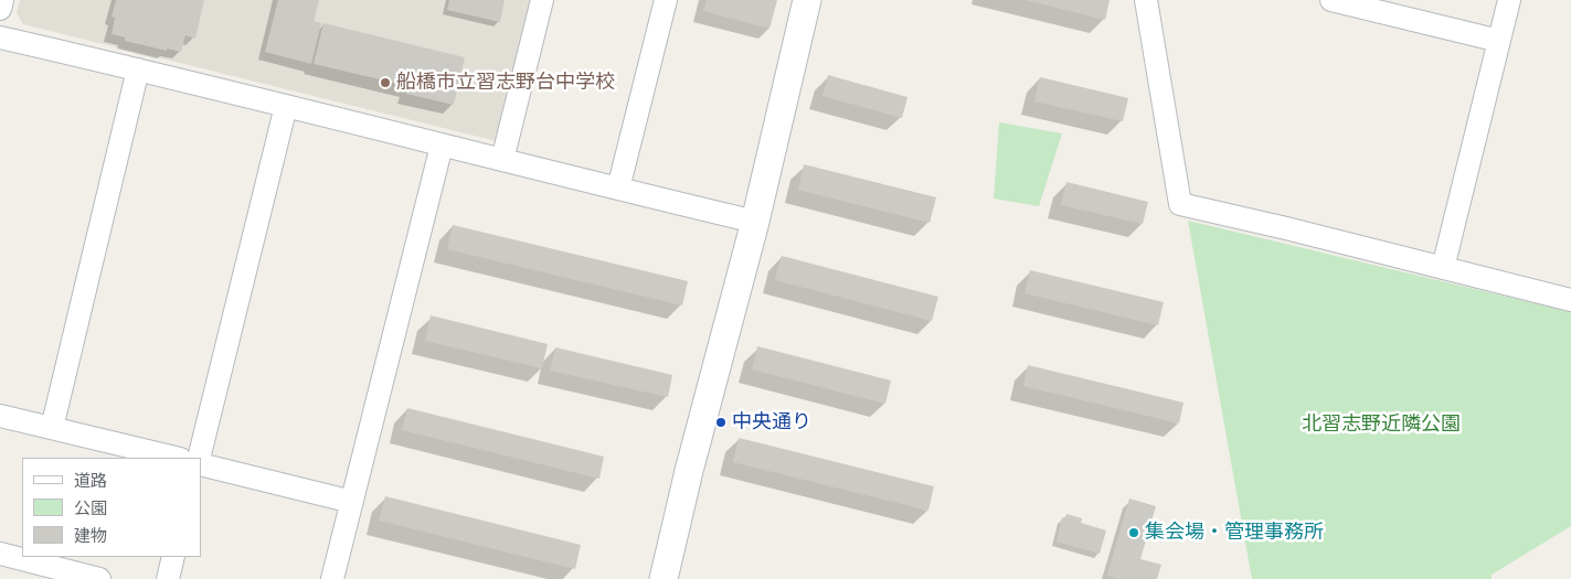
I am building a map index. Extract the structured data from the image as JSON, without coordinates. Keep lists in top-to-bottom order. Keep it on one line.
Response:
{"parks":["北習志野近隣公園"],"places":["船橋市立習志野台中学校","中央通り","集会場・管理事務所"],"legend":["道路","公園","建物"]}
